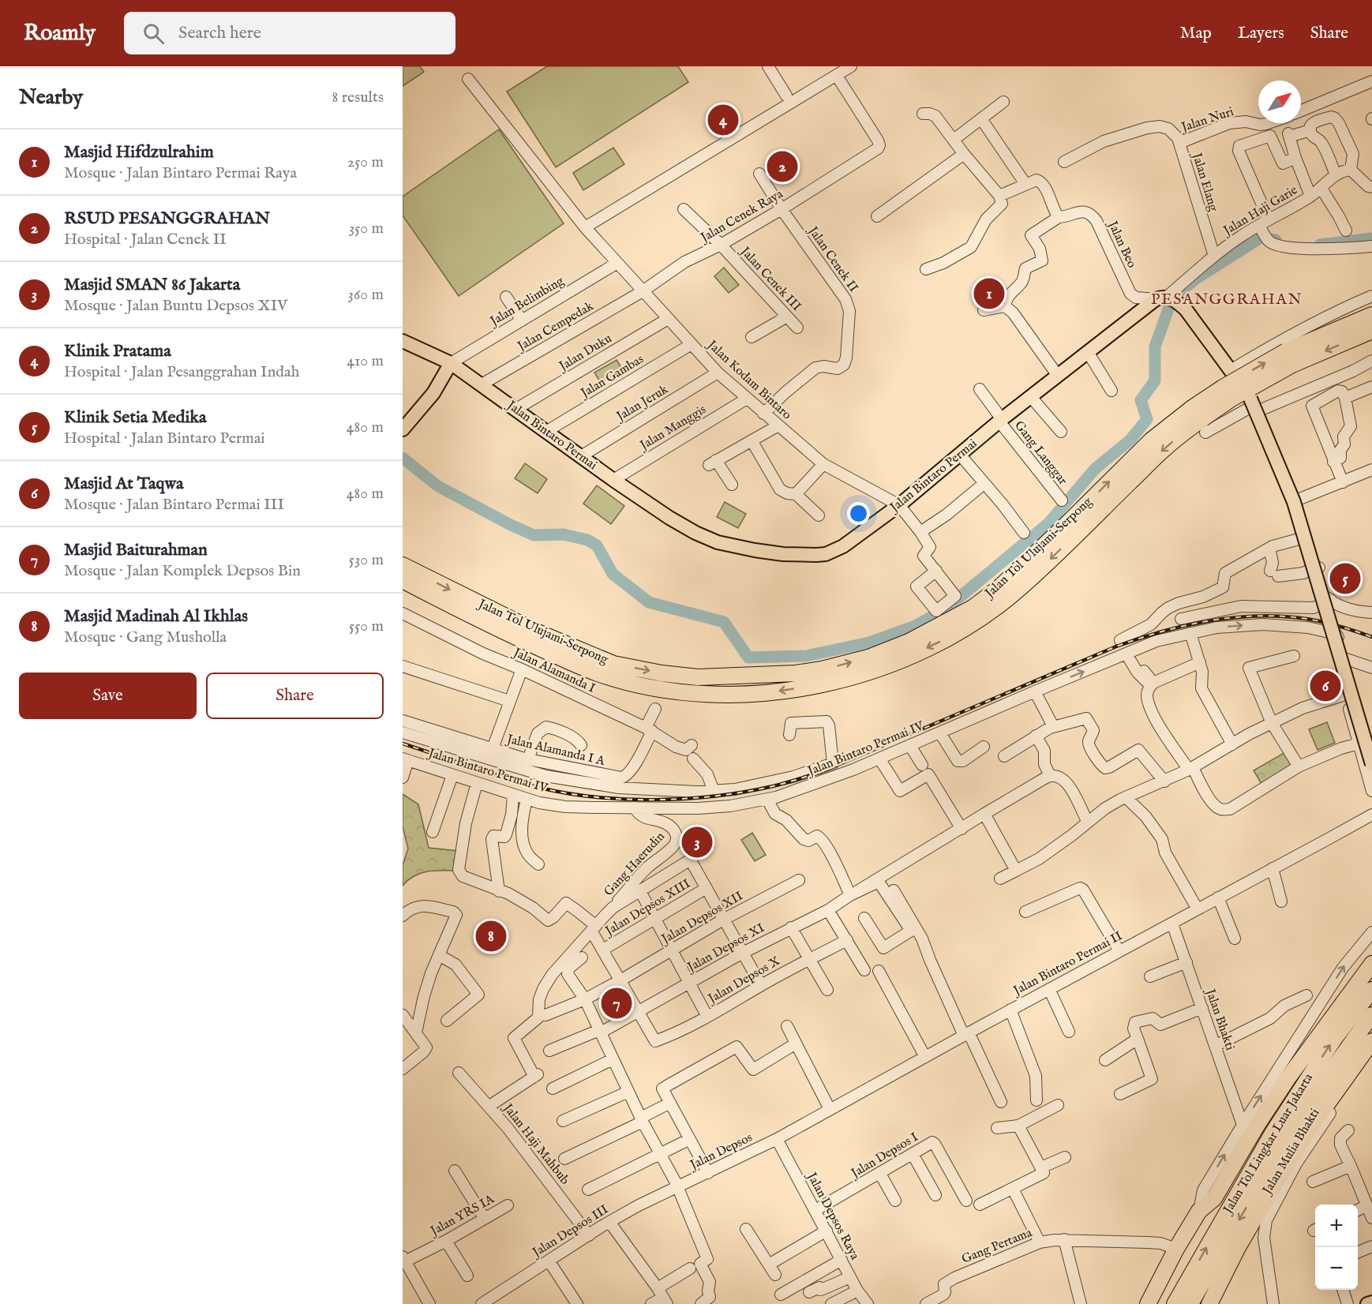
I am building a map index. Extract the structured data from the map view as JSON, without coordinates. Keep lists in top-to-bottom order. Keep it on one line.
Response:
{"streets":{"highway":["Jalan Tol Ulujami–Serpong","Jalan Tol Lingkar Luar Jakarta"],"main road":["Jalan Bintaro Permai"],"street":["Jalan Nuri","Jalan Elang","Jalan Haji Garie","Jalan Cenek Raya","Jalan Beo","Jalan Cenek II","Jalan Cenek III","Jalan Belimbing","Jalan Cempedak","Jalan Duku","Jalan Gambas","Jalan Kodam Bintaro","Jalan Jeruk","Jalan Manggis","Gang Langgar","Jalan Alamanda I","Jalan Bintaro Permai IV","Jalan Alamanda I A","Gang Haerudin","Jalan Depsos XIII","Jalan Depsos XII","Jalan Depsos XI","Jalan Bintaro Permai II","Jalan Depsos X","Jalan Bhakti","Jalan Haji Mahbub","Jalan Depsos","Jalan Mulia Bhakti","Jalan Depsos I","Jalan YRS IA","Jalan Depsos Raya","Jalan Depsos III","Gang Pertama"]},"crossings":[["Jalan Nuri","Jalan Elang"],["Jalan Elang","Jalan Haji Garie"],["Jalan Haji Garie","Jalan Beo"],["Jalan Haji Garie","Jalan Bintaro Permai"],["Jalan Cenek Raya","Jalan Cenek II"],["Jalan Cenek Raya","Jalan Cenek III"],["Jalan Cenek Raya","Jalan Cempedak"],["Jalan Cenek Raya","Jalan Kodam Bintaro"],["Jalan Beo","Jalan Bintaro Permai"],["Jalan Cenek II","Jalan Kodam Bintaro"],["Jalan Belimbing","Jalan Kodam Bintaro"],["Jalan Belimbing","Jalan Bintaro Permai"],["Jalan Cempedak","Jalan Kodam Bintaro"],["Jalan Cempedak","Jalan Bintaro Permai"],["Jalan Duku","Jalan Kodam Bintaro"],["Jalan Duku","Jalan Bintaro Permai"],["Jalan Gambas","Jalan Kodam Bintaro"],["Jalan Gambas","Jalan Bintaro Permai"],["Jalan Kodam Bintaro","Jalan Jeruk"],["Jalan Kodam Bintaro","Jalan Manggis"],["Jalan Kodam Bintaro","Jalan Bintaro Permai"],["Jalan Jeruk","Jalan Bintaro Permai"],["Jalan Manggis","Jalan Bintaro Permai"],["Jalan Bintaro Permai","Gang Langgar"],["Jalan Alamanda I","Jalan Alamanda I A"],["Jalan Bintaro Permai IV","Gang Haerudin"],["Jalan Depsos XI","Jalan Depsos X"],["Jalan Bintaro Permai II","Jalan Bhakti"],["Jalan Bintaro Permai II","Jalan Depsos"],["Jalan Bintaro Permai II","Jalan Depsos Raya"],["Jalan Haji Mahbub","Jalan Depsos III"],["Jalan Depsos","Jalan Depsos Raya"],["Jalan Depsos","Jalan Depsos III"],["Jalan Depsos I","Jalan Depsos Raya"]],"districts":["PESANGGRAHAN"],"north":"top right","page":{"header":"Roamly","search":"Search here","nav":["Map","Layers","Share"],"heading":["Nearby","8 results"],"pins":["4","2","1","5","6","3","8","7"],"list":[{"mark":"1","name":"Masjid Hifdzulrahim","note":"Mosque · Jalan Bintaro Permai Raya","value":"250 m"},{"mark":"2","name":"RSUD PESANGGRAHAN","note":"Hospital · Jalan Cenek II","value":"350 m"},{"mark":"3","name":"Masjid SMAN 86 Jakarta","note":"Mosque · Jalan Buntu Depsos XIV","value":"360 m"},{"mark":"4","name":"Klinik Pratama","note":"Hospital · Jalan Pesanggrahan Indah","value":"410 m"},{"mark":"5","name":"Klinik Setia Medika","note":"Hospital · Jalan Bintaro Permai","value":"480 m"},{"mark":"6","name":"Masjid At Taqwa","note":"Mosque · Jalan Bintaro Permai III","value":"480 m"},{"mark":"7","name":"Masjid Baiturahman","note":"Mosque · Jalan Komplek Depsos Bin","value":"530 m"},{"mark":"8","name":"Masjid Madinah Al Ikhlas","note":"Mosque · Gang Musholla","value":"550 m"}],"buttons":["Save","Share"],"map_buttons":["+","−"]}}
